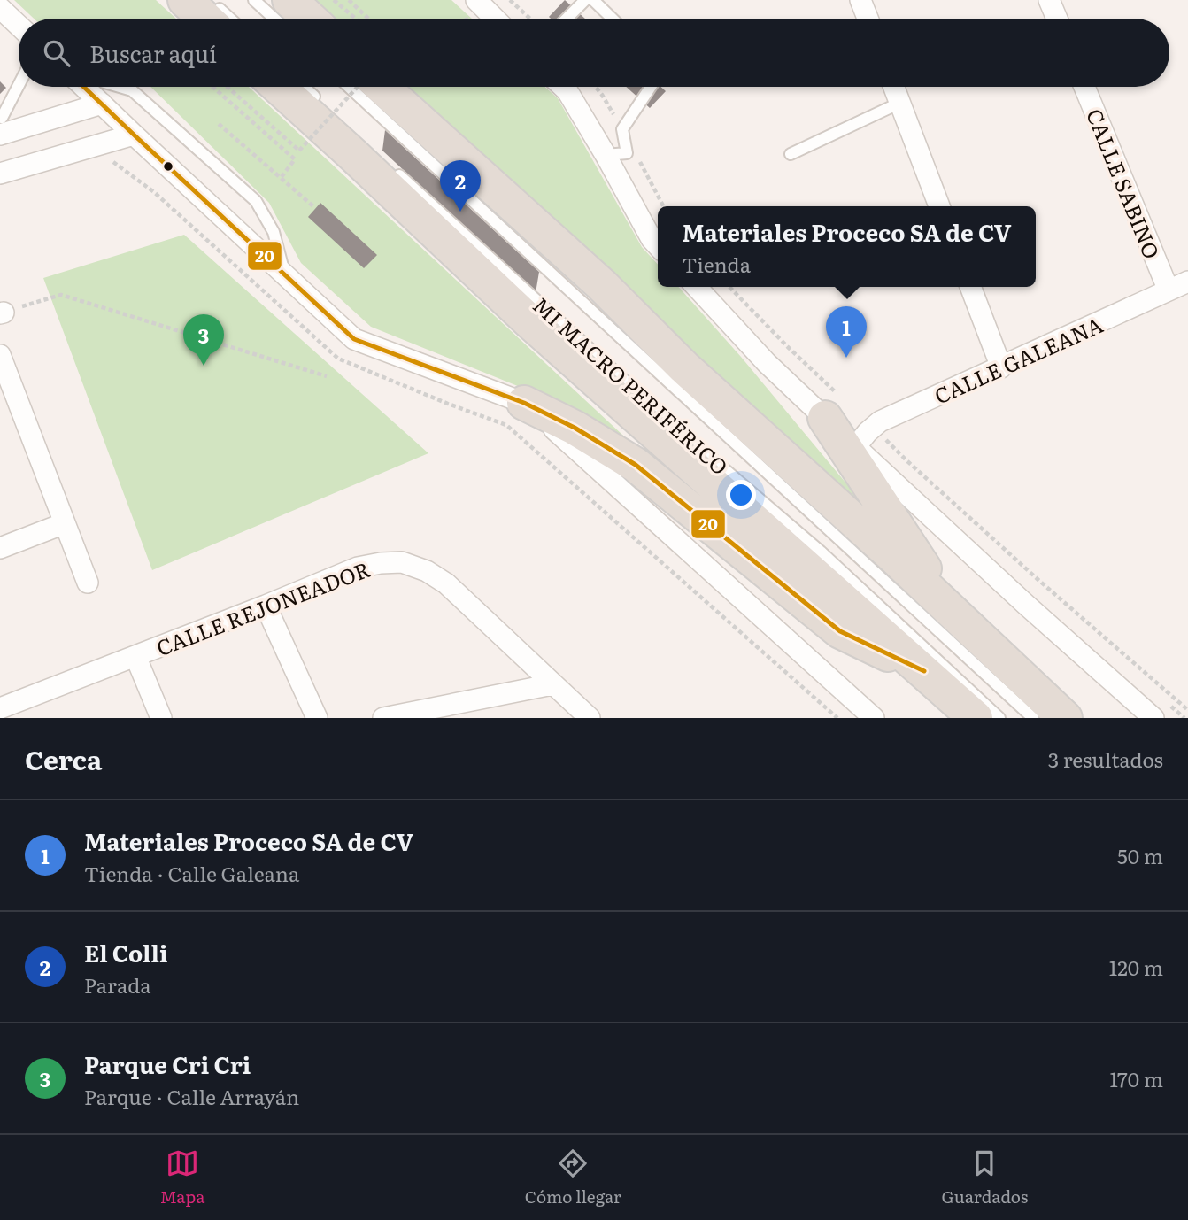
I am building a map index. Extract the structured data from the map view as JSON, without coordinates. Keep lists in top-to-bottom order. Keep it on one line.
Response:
{"streets":{"street":["CALLE SABINO","CALLE GALEANA","CALLE REJONEADOR"],"lane":["MI MACRO PERIFÉRICO"]},"crossings":[["CALLE SABINO","CALLE GALEANA"]],"lines":["transit line 20"],"page":{"search":"Buscar aquí","pins":["2","1","3"],"popup":["Materiales Proceco SA de CV","Tienda"],"heading":["Cerca","3 resultados"],"list":[{"mark":"1","name":"Materiales Proceco SA de CV","note":"Tienda · Calle Galeana","value":"50 m"},{"mark":"2","name":"El Colli","note":"Parada","value":"120 m"},{"mark":"3","name":"Parque Cri Cri","note":"Parque · Calle Arrayán","value":"170 m"}],"nav":["Mapa","Cómo llegar","Guardados"]}}
